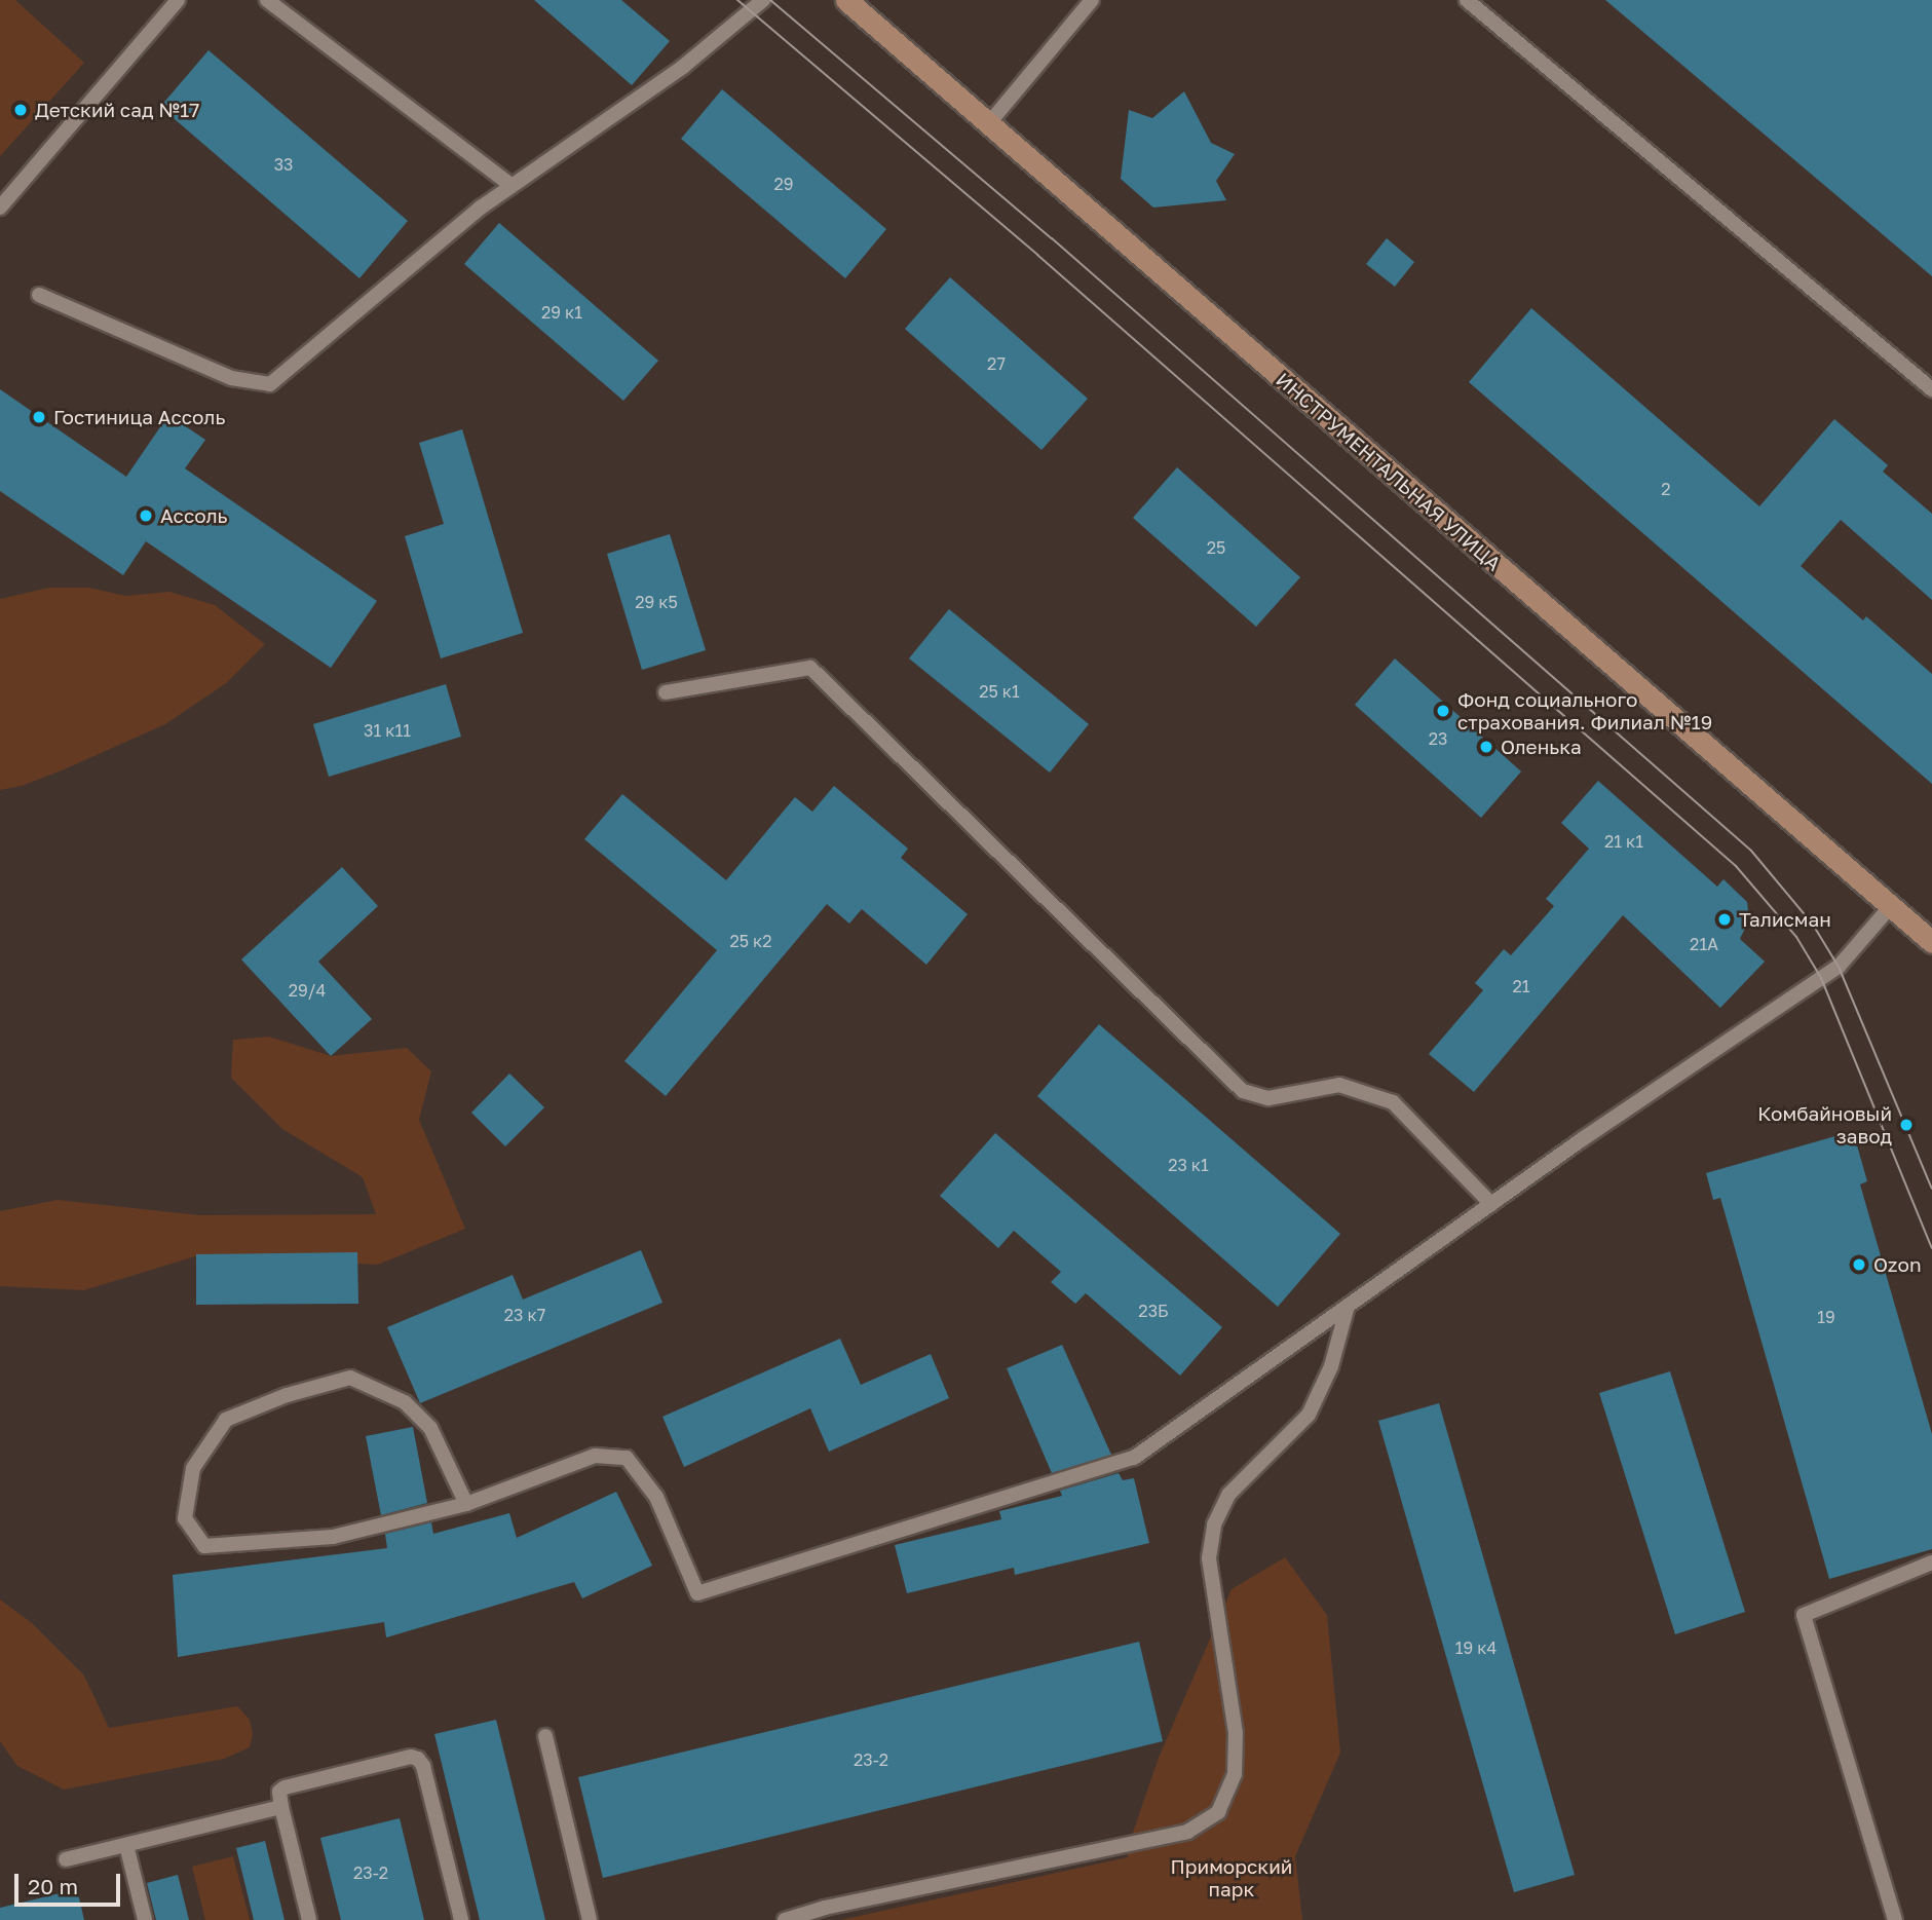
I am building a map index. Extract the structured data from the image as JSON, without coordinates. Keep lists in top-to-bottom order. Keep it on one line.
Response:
{"streets":{"street":["ИНСТРУМЕНТАЛЬНАЯ УЛИЦА"]},"parks":["Приморский парк"],"places":["Детский сад №17","Гостиница Ассоль","Ассоль","Фонд социального страхования. Филиал №19","Оленька","Талисман","Комбайновый завод","Ozon"],"house_numbers":["33","29","29 к1","27","2","25","29 к5","25 к1","31 к11","23","21 к1","25 к2","21А","21","29/4","23 к1","23Б","23 к7","19","19 к4","23-2","23-2"],"scale_bar":"20 m"}
